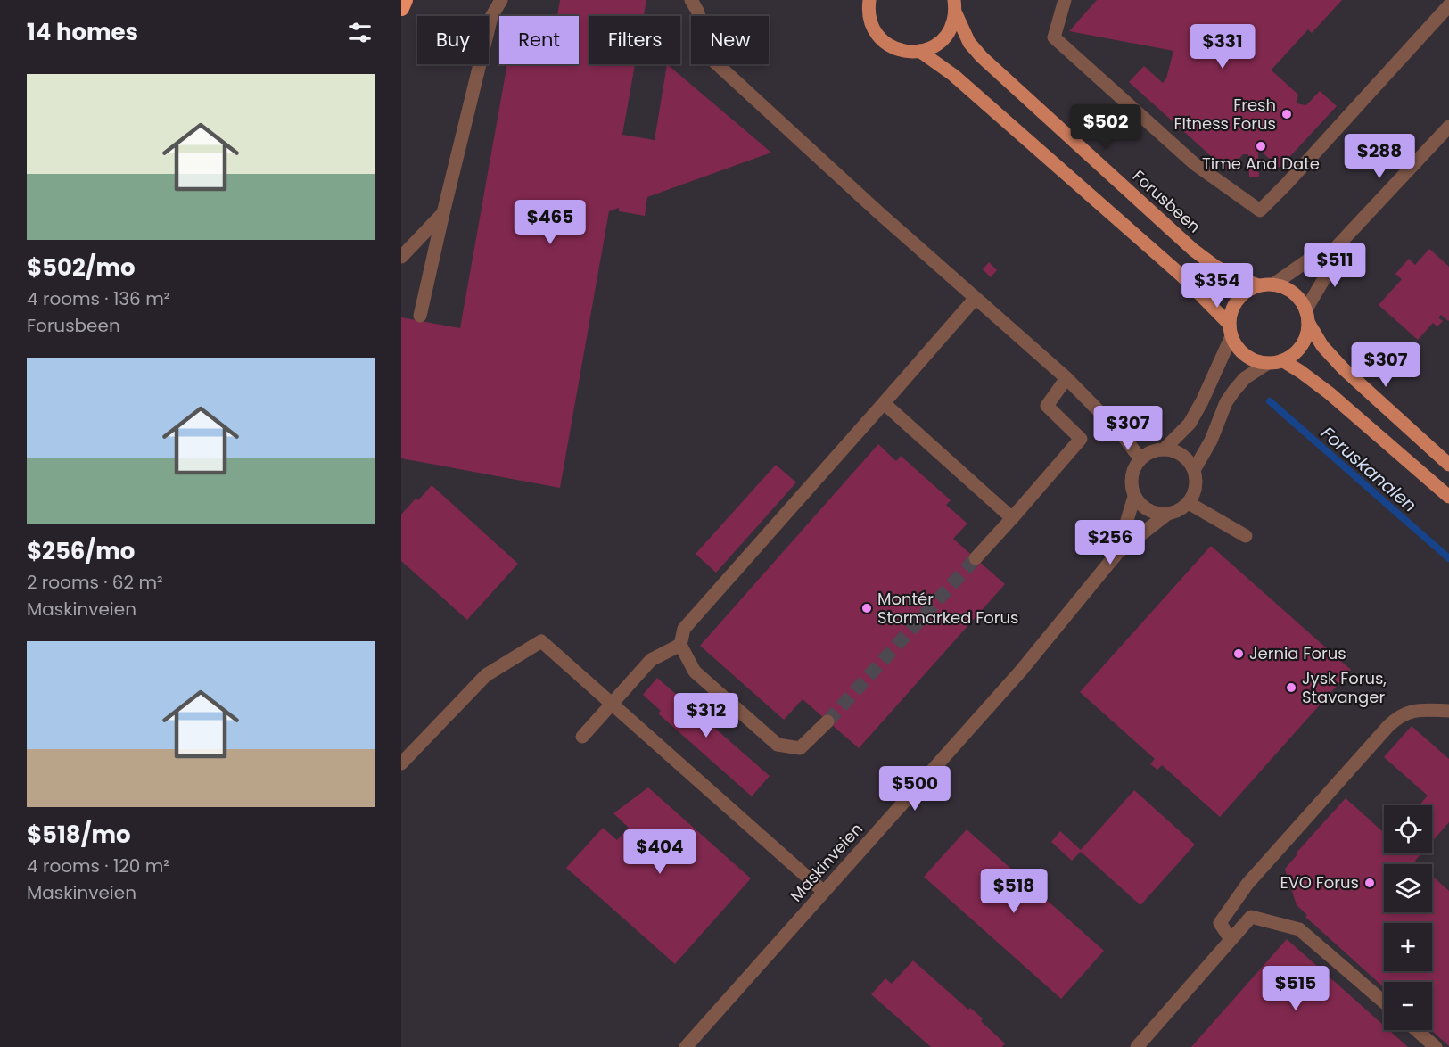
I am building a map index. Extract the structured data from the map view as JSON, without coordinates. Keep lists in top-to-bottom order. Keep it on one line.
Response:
{"streets":{"main road":["Forusbeen"],"street":["Maskinveien"]},"water":["Foruskanalen"],"places":["Fresh Fitness Forus","Time And Date","Montér Stormarked Forus","Jernia Forus","Jysk Forus, Stavanger","EVO Forus"],"page":{"heading":"14 homes","chip":["Buy","Rent","Filters","New"],"price":["$331","$502","$288","$465","$511","$354","$307","$307","$256","$312","$500","$404","$518","$515"],"list":[{"name":"$502/mo","note":"4 rooms · 136 m² · Forusbeen"},{"name":"$256/mo","note":"2 rooms · 62 m² · Maskinveien"},{"name":"$518/mo","note":"4 rooms · 120 m² · Maskinveien"}],"map_buttons":["+","−"]}}
